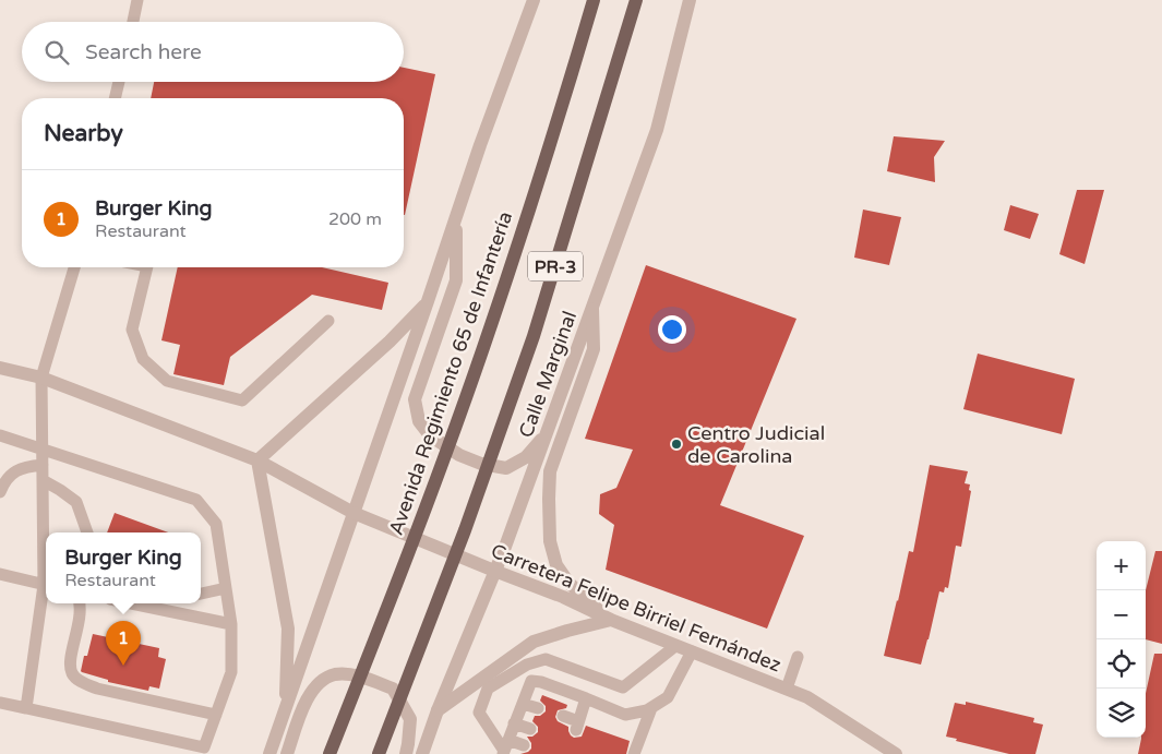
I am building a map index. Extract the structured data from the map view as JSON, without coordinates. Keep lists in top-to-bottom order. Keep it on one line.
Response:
{"streets":{"main road":["PR-3","Avenida Regimiento 65 de Infantería"],"street":["Calle Marginal","Carretera Felipe Birriel Fernández"]},"crossings":[["Calle Marginal","Carretera Felipe Birriel Fernández"]],"places":["Centro Judicial de Carolina"],"page":{"search":"Search here","heading":"Nearby","list":[{"mark":"1","name":"Burger King","note":"Restaurant","value":"200 m"}],"popup":["Burger King","Restaurant"],"map_buttons":["+","−"],"pins":"1"}}
